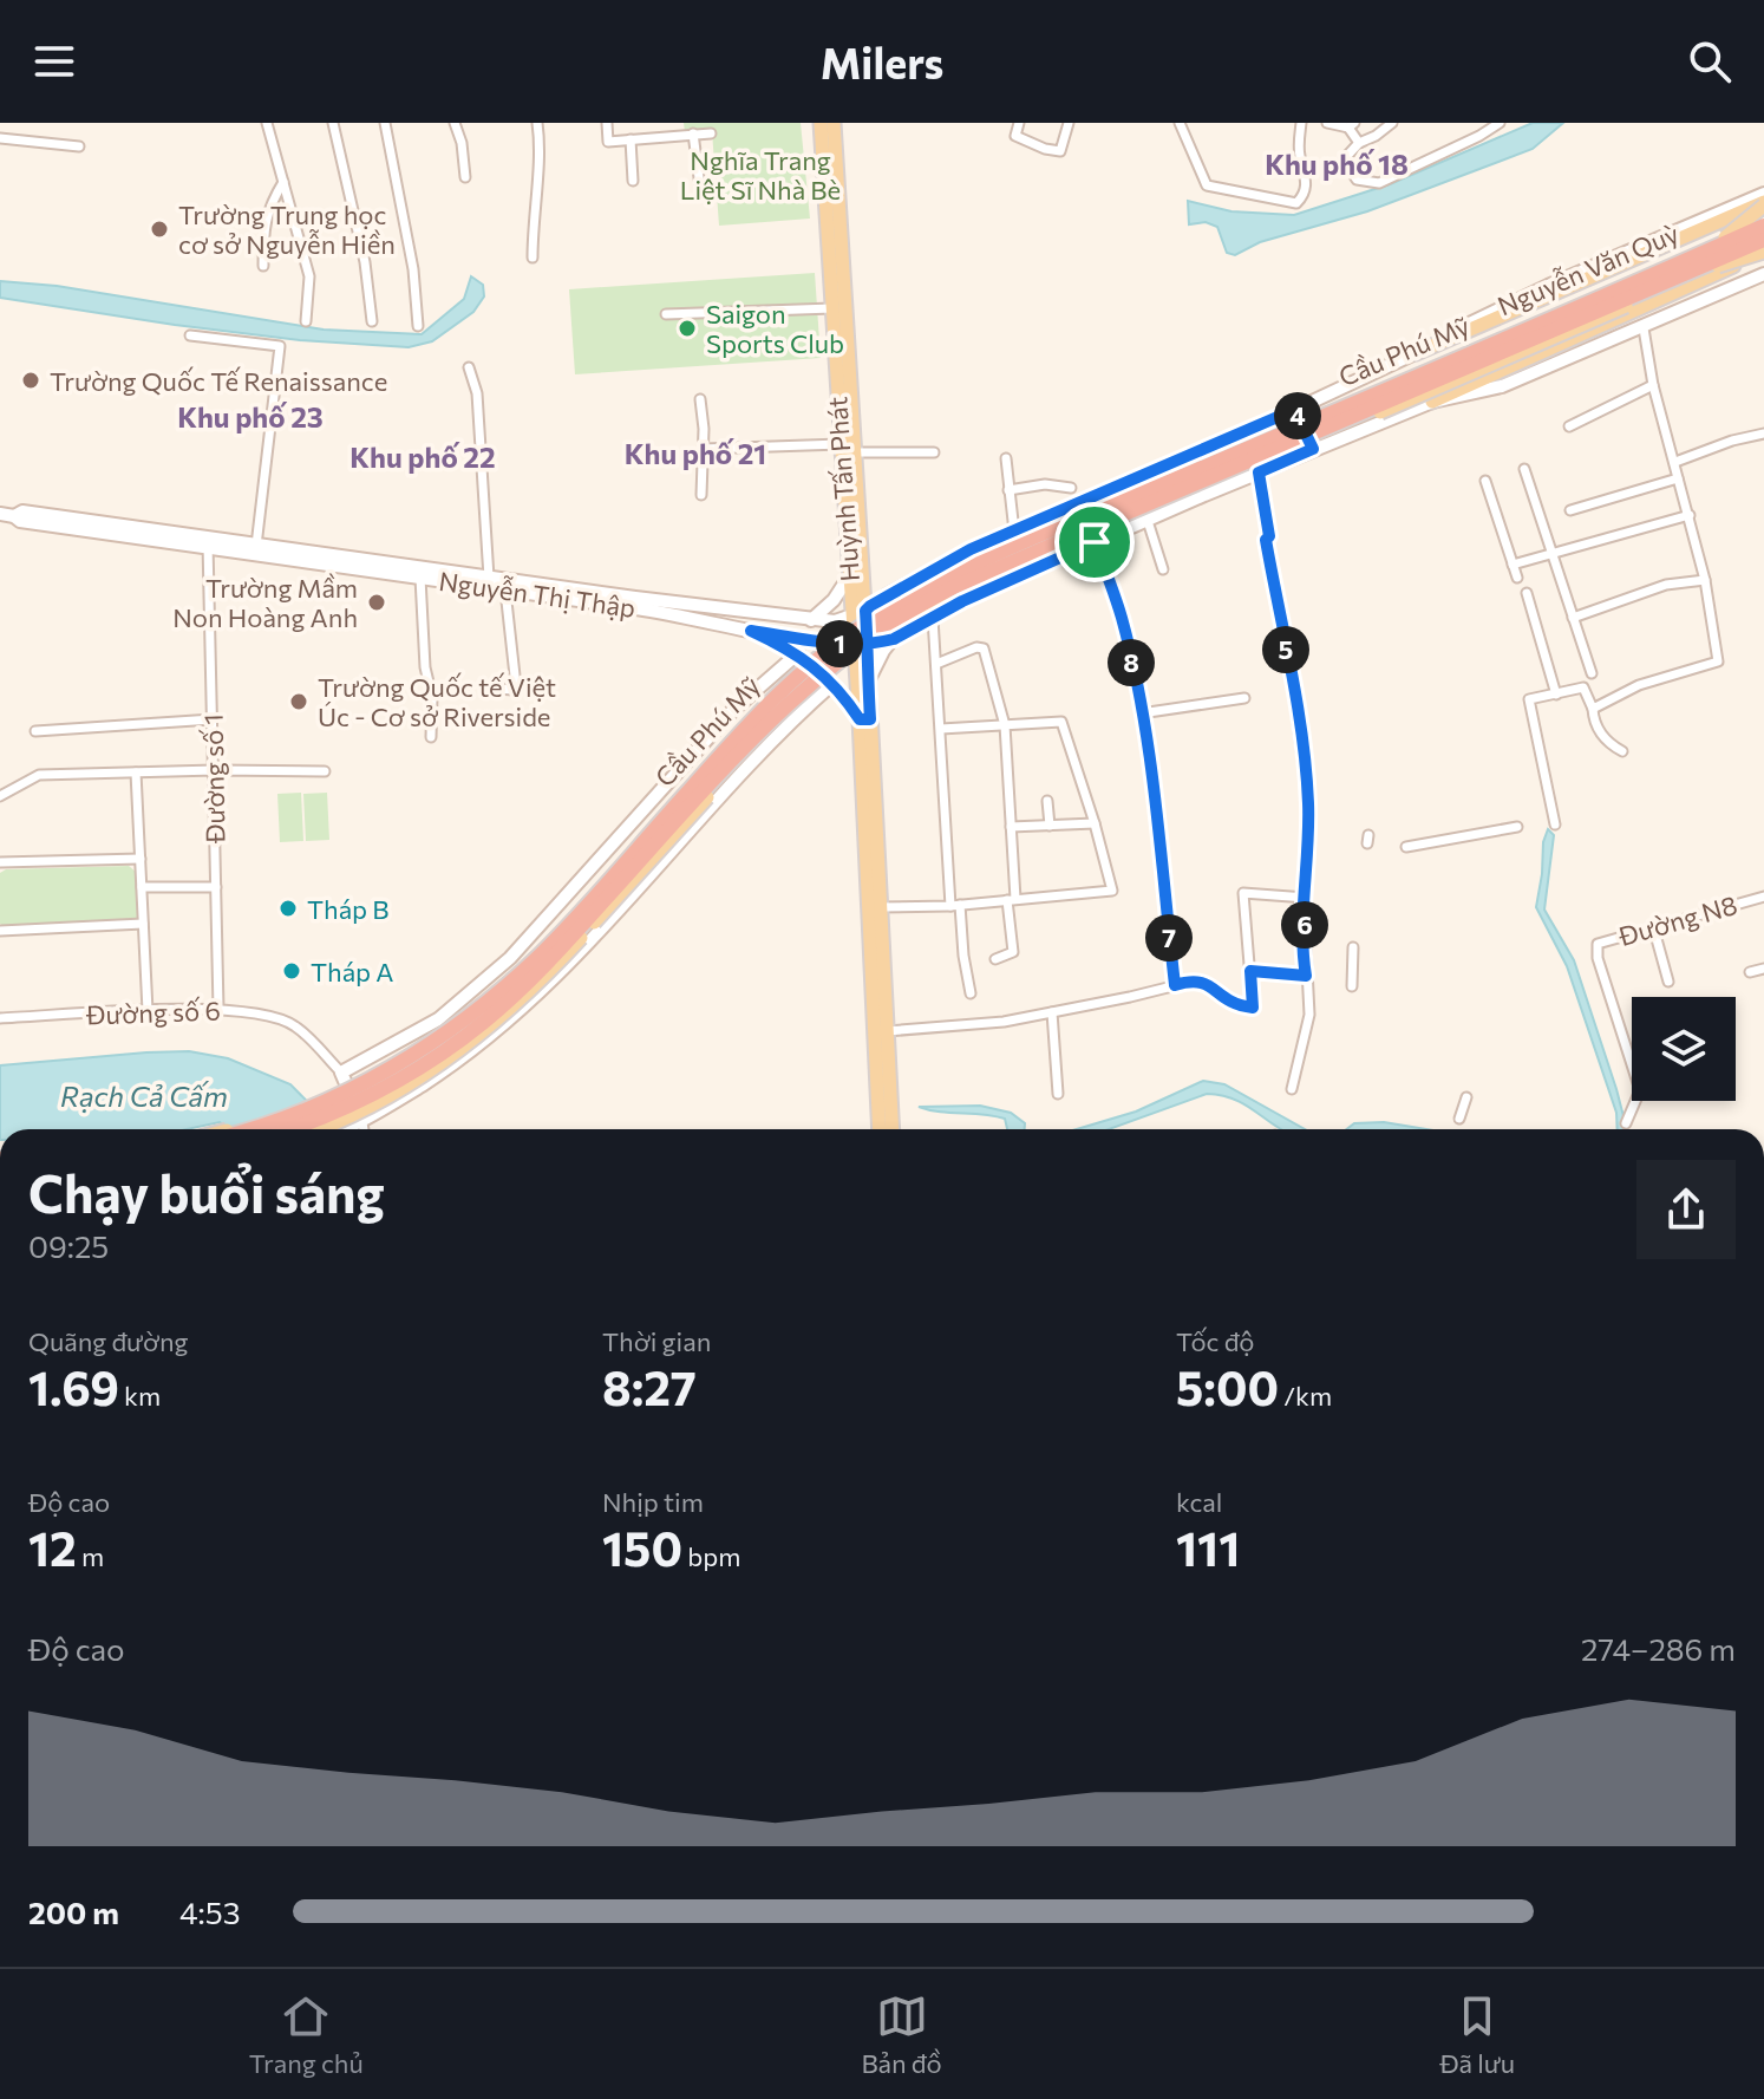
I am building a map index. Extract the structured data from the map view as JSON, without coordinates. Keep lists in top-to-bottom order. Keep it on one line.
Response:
{"streets":{"highway":["Cầu Phú Mỹ"],"main road":["Nguyễn Văn Quỳ","Huỳnh Tấn Phát"],"street":["Nguyễn Thị Thập","Đường số 1","Đường N8","Đường số 6"]},"crossings":[["Nguyễn Văn Quỳ","Cầu Phú Mỹ"],["Nguyễn Văn Quỳ","Huỳnh Tấn Phát"],["Nguyễn Văn Quỳ","Nguyễn Thị Thập"],["Huỳnh Tấn Phát","Nguyễn Thị Thập"],["Nguyễn Thị Thập","Đường số 1"],["Đường số 1","Đường số 6"]],"districts":["Khu phố 18","Khu phố 23","Khu phố 21","Khu phố 22"],"water":["Rạch Cả Cấm"],"parks":["Nghĩa Trang Liệt Sĩ Nhà Bè"],"places":["Trường Trung học cơ sở Nguyễn Hiền","Saigon Sports Club","Trường Quốc Tế Renaissance","Trường Mầm Non Hoàng Anh","Trường Quốc tế Việt Úc - Cơ sở Riverside","Tháp B","Tháp A"],"page":{"header":"Milers","pins":["4","1","5","8","6","7"],"heading":["Chạy buổi sáng","09:25"],"stats":[["Quãng đường","1.69 km"],["Thời gian","8:27"],["Tốc độ","5:00 /km"],["Độ cao","12 m"],["Nhịp tim","150 bpm"],["kcal","111"]],"chart":["Độ cao","274–286 m"],"list":[{"name":"200 m","note":"4:53"}],"tabs":["Trang chủ","Bản đồ","Đã lưu"]}}
